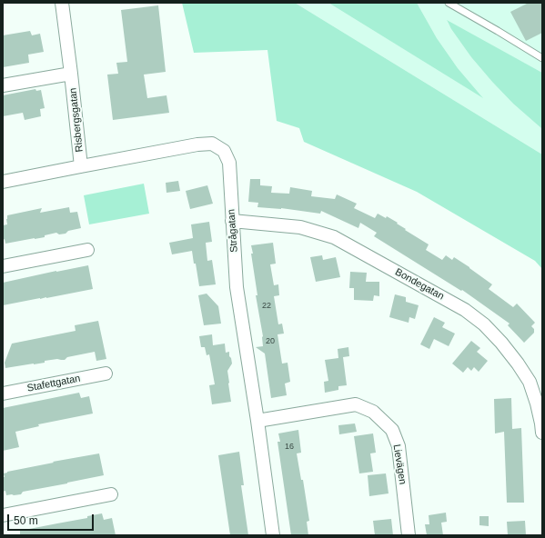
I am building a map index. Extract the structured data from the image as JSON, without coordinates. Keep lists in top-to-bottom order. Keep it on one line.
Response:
{"streets":{"street":["Risbergsgatan","Strågatan","Bondegatan","Stafettgatan","Lievägen"]},"crossings":[["Risbergsgatan","Strågatan"],["Strågatan","Bondegatan"],["Strågatan","Lievägen"]],"house_numbers":["22","20","16"],"scale_bar":"50 m"}
